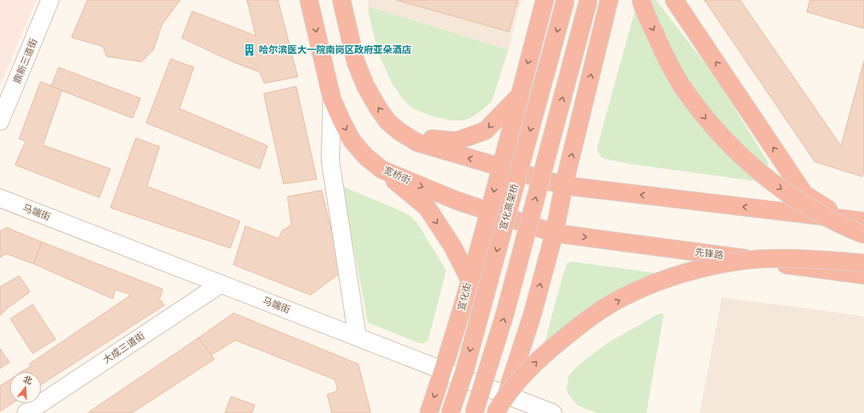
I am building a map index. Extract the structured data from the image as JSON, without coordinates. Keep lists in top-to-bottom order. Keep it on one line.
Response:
{"streets":{"highway":["宽桥街","宣化高架桥","先锋路","宣化街"],"street":["鼎新三道街","马端街","大成三道街"]},"crossings":[["宽桥街","先锋路"],["宽桥街","宣化街"],["马端街","宣化街"],["马端街","大成三道街"]],"one_way":["宣化街"],"places":{"building":["哈尔滨医大一院南岗区政府亚朵酒店"]},"north":"top"}
